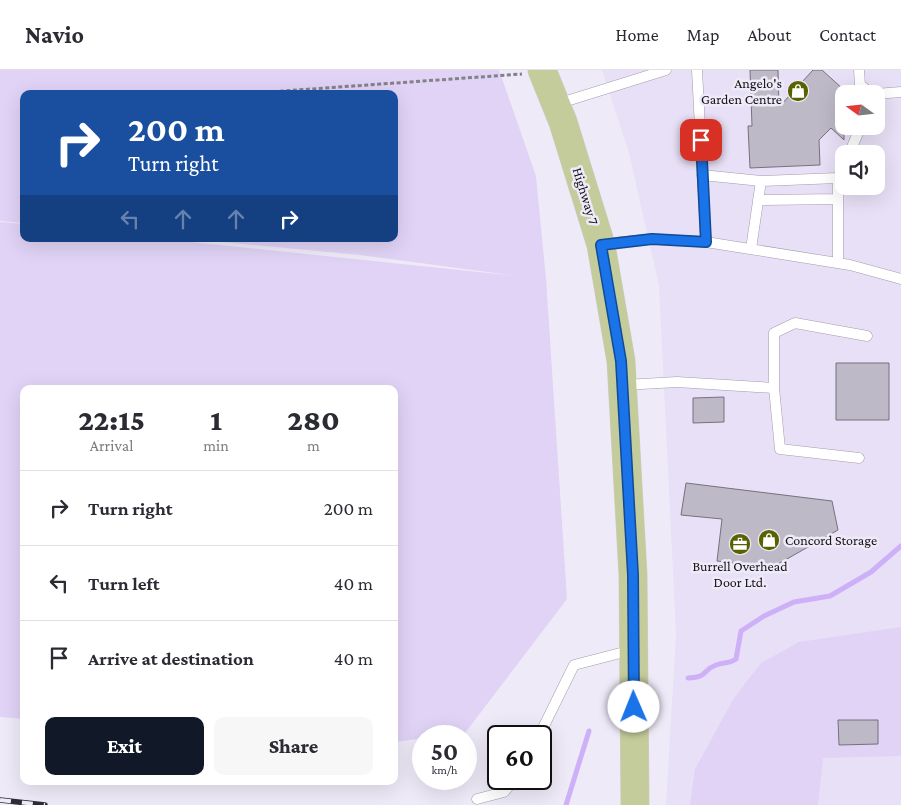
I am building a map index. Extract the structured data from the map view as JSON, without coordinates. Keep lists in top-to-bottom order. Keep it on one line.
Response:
{"streets":{"main road":["Highway 7"]},"places":{"shop":["Angelo's Garden Centre","Concord Storage"],"office":["Burrell Overhead Door Ltd."]},"north":"left","page":{"header":"Navio","nav":["Home","Map","About","Contact"],"turn":["200 m","Turn right"],"eta":["22:15","Arrival","1","min","280","m"],"list":[{"name":"Turn right","value":"200 m"},{"name":"Turn left","value":"40 m"},{"name":"Arrive at destination","value":"40 m"}],"buttons":["Exit","Share"],"speed":"50 km/h","limit":"60"}}
